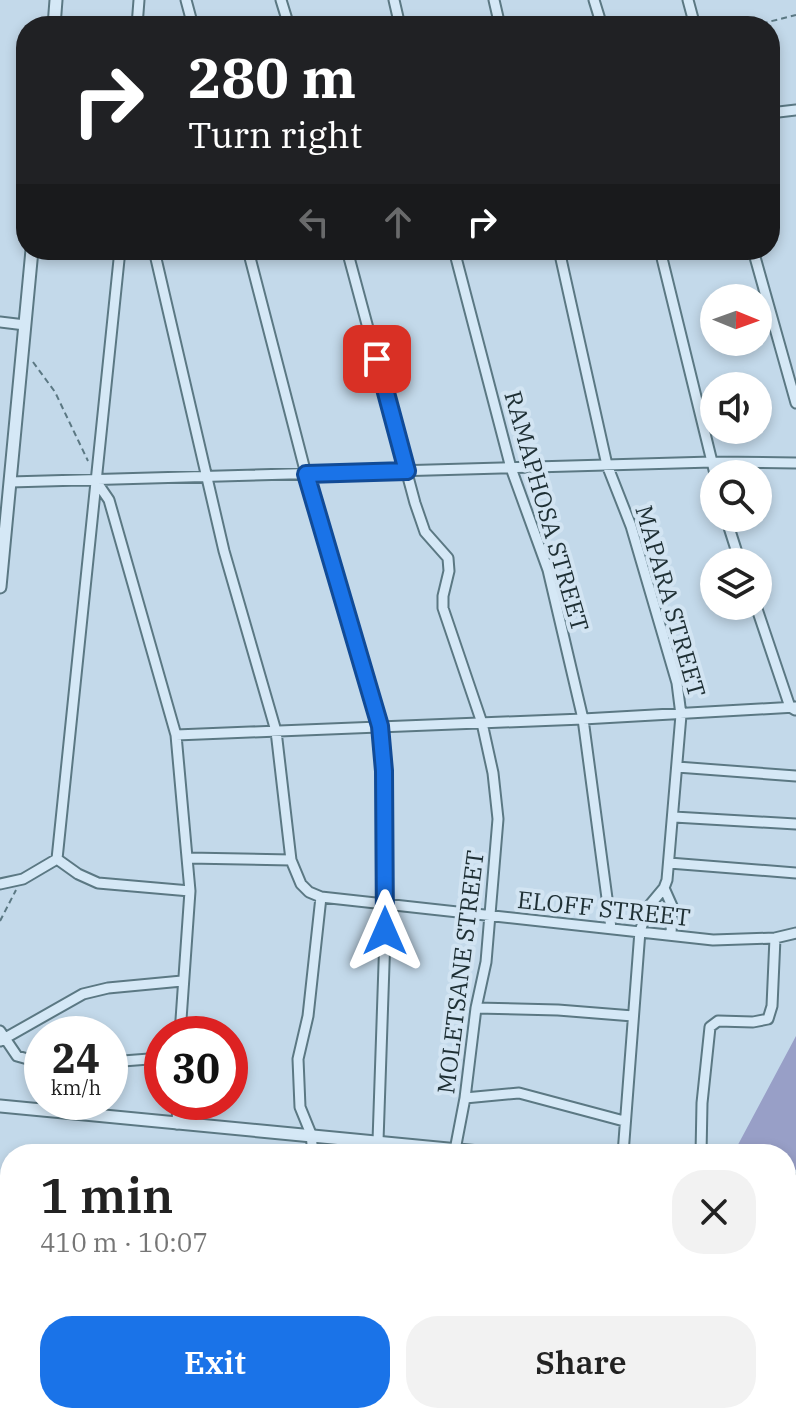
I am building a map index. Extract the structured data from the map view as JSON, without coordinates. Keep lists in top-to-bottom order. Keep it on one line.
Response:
{"streets":{"street":["RAMAPHOSA STREET","MAPARA STREET","ELOFF STREET","MOLETSANE STREET"]},"crossings":[["RAMAPHOSA STREET","ELOFF STREET"],["MAPARA STREET","ELOFF STREET"],["ELOFF STREET","MOLETSANE STREET"]],"north":"right","page":{"turn":["280 m","Turn right"],"speed":"24 km/h","limit":"30","heading":["1 min","410 m · 10:07"],"buttons":["Exit","Share"]}}
